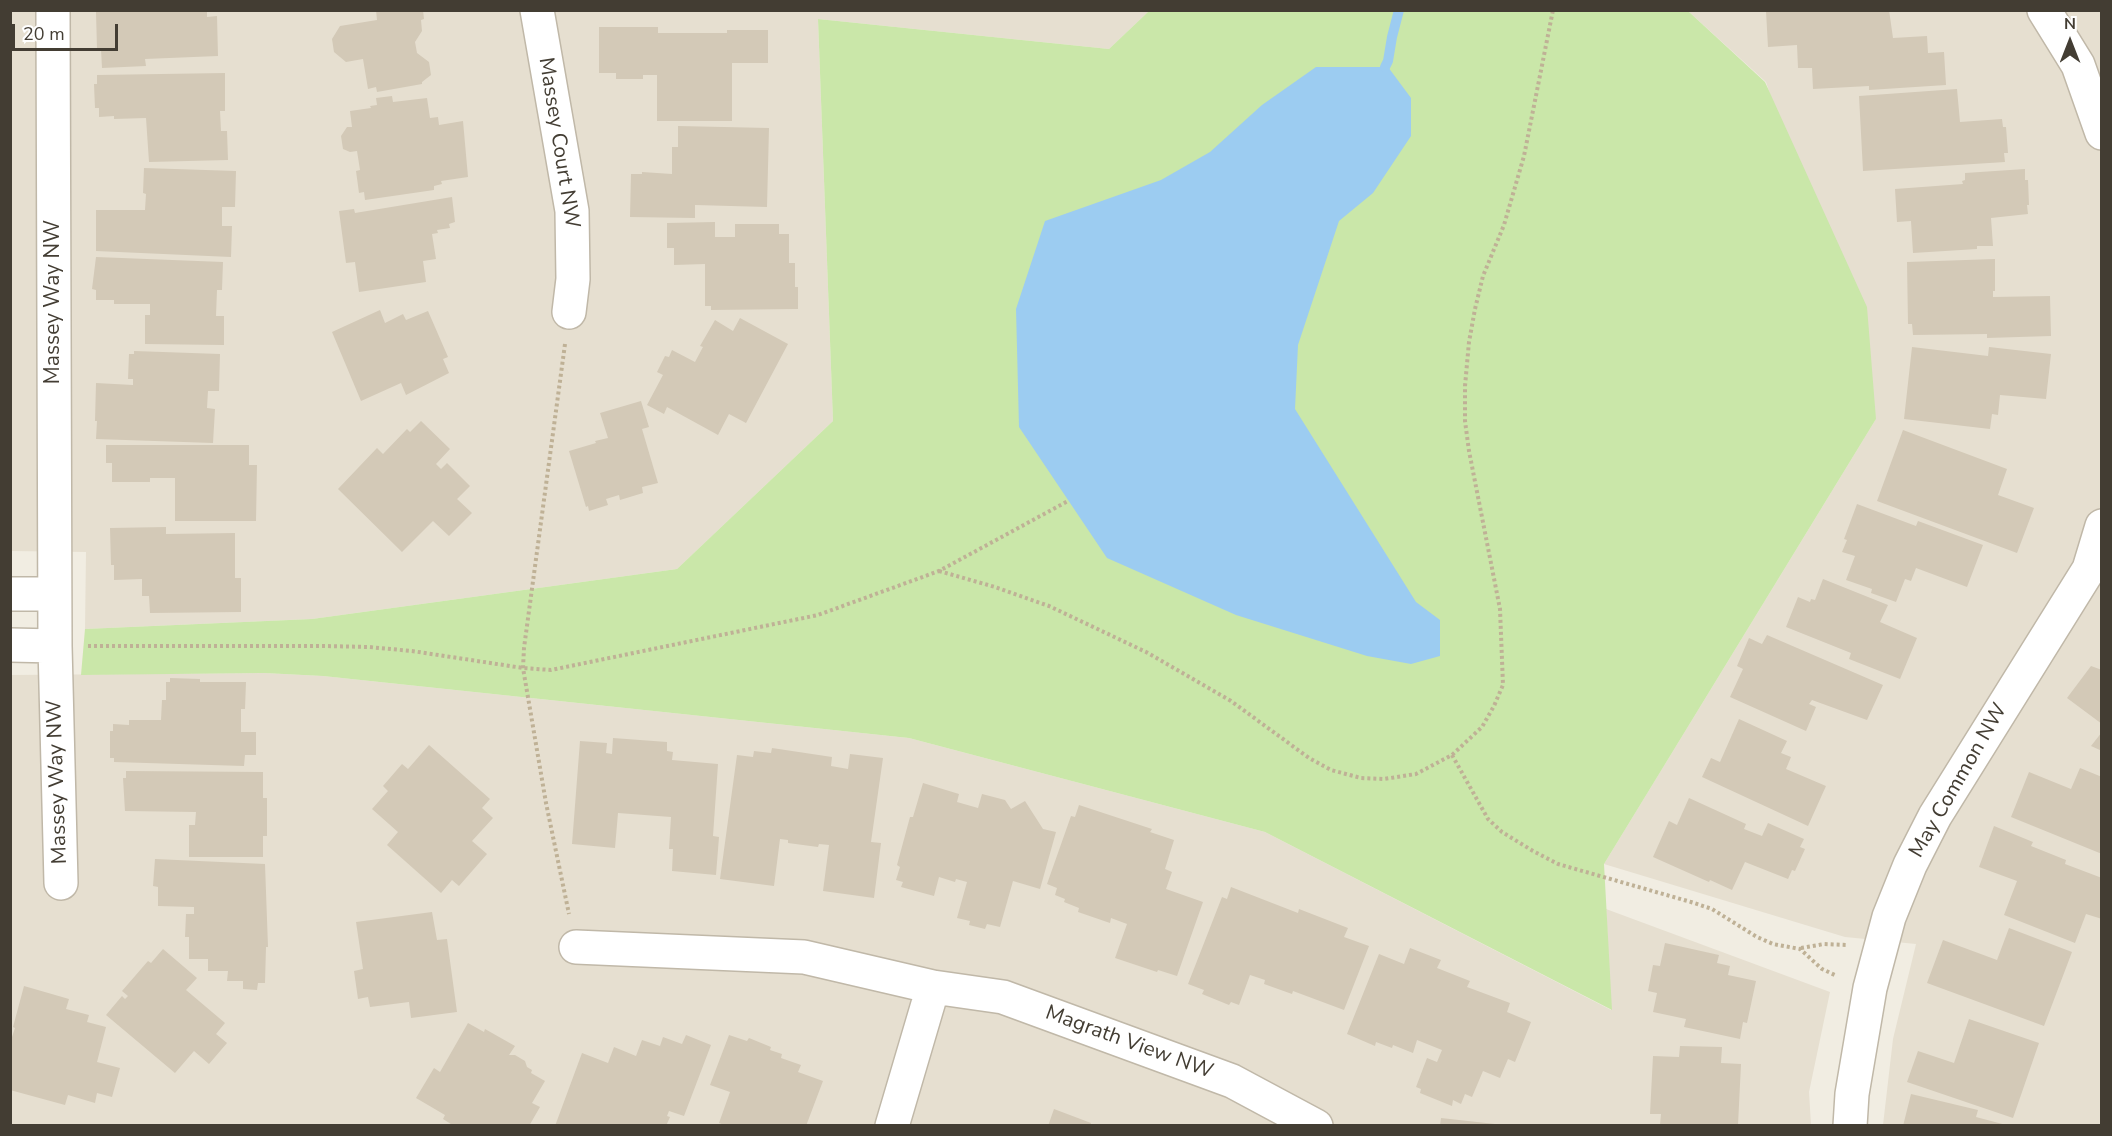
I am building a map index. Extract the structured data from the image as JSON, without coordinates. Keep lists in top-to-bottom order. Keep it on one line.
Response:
{"streets":{"street":["Massey Court NW","Massey Way NW","May Common NW","Magrath View NW"]},"scale_bar":"20 m","north":"top"}
